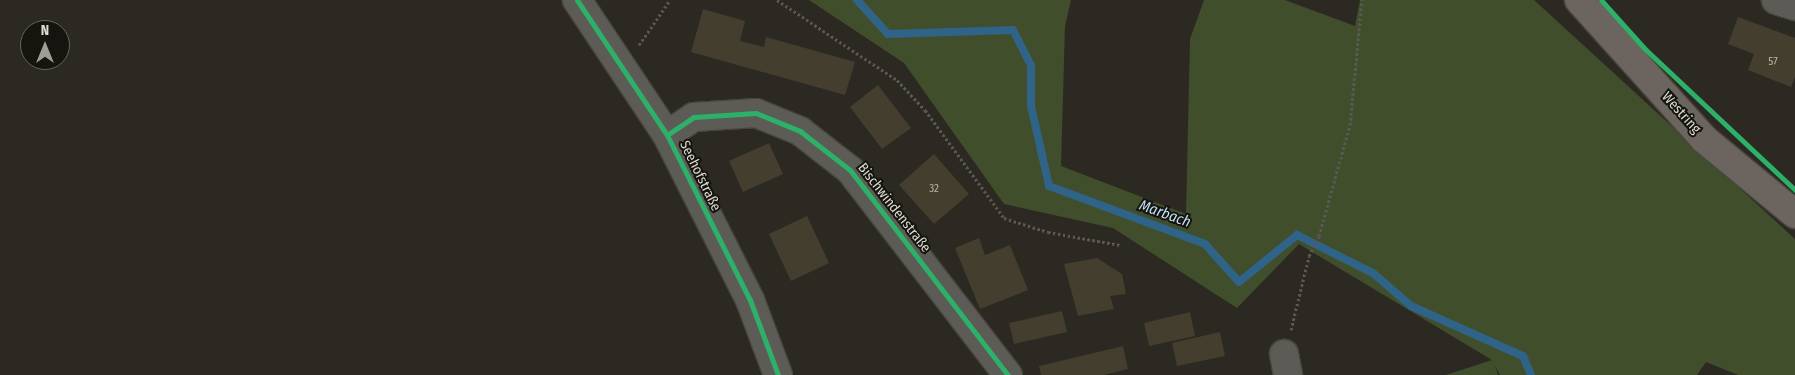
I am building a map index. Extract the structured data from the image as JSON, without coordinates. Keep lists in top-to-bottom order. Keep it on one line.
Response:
{"streets":{"main road":["Westring"],"street":["Seehofstraße","Bischwindenstraße"]},"crossings":[["Seehofstraße","Bischwindenstraße"]],"water":["Marbach"],"house_numbers":["57","32"],"north":"top"}
